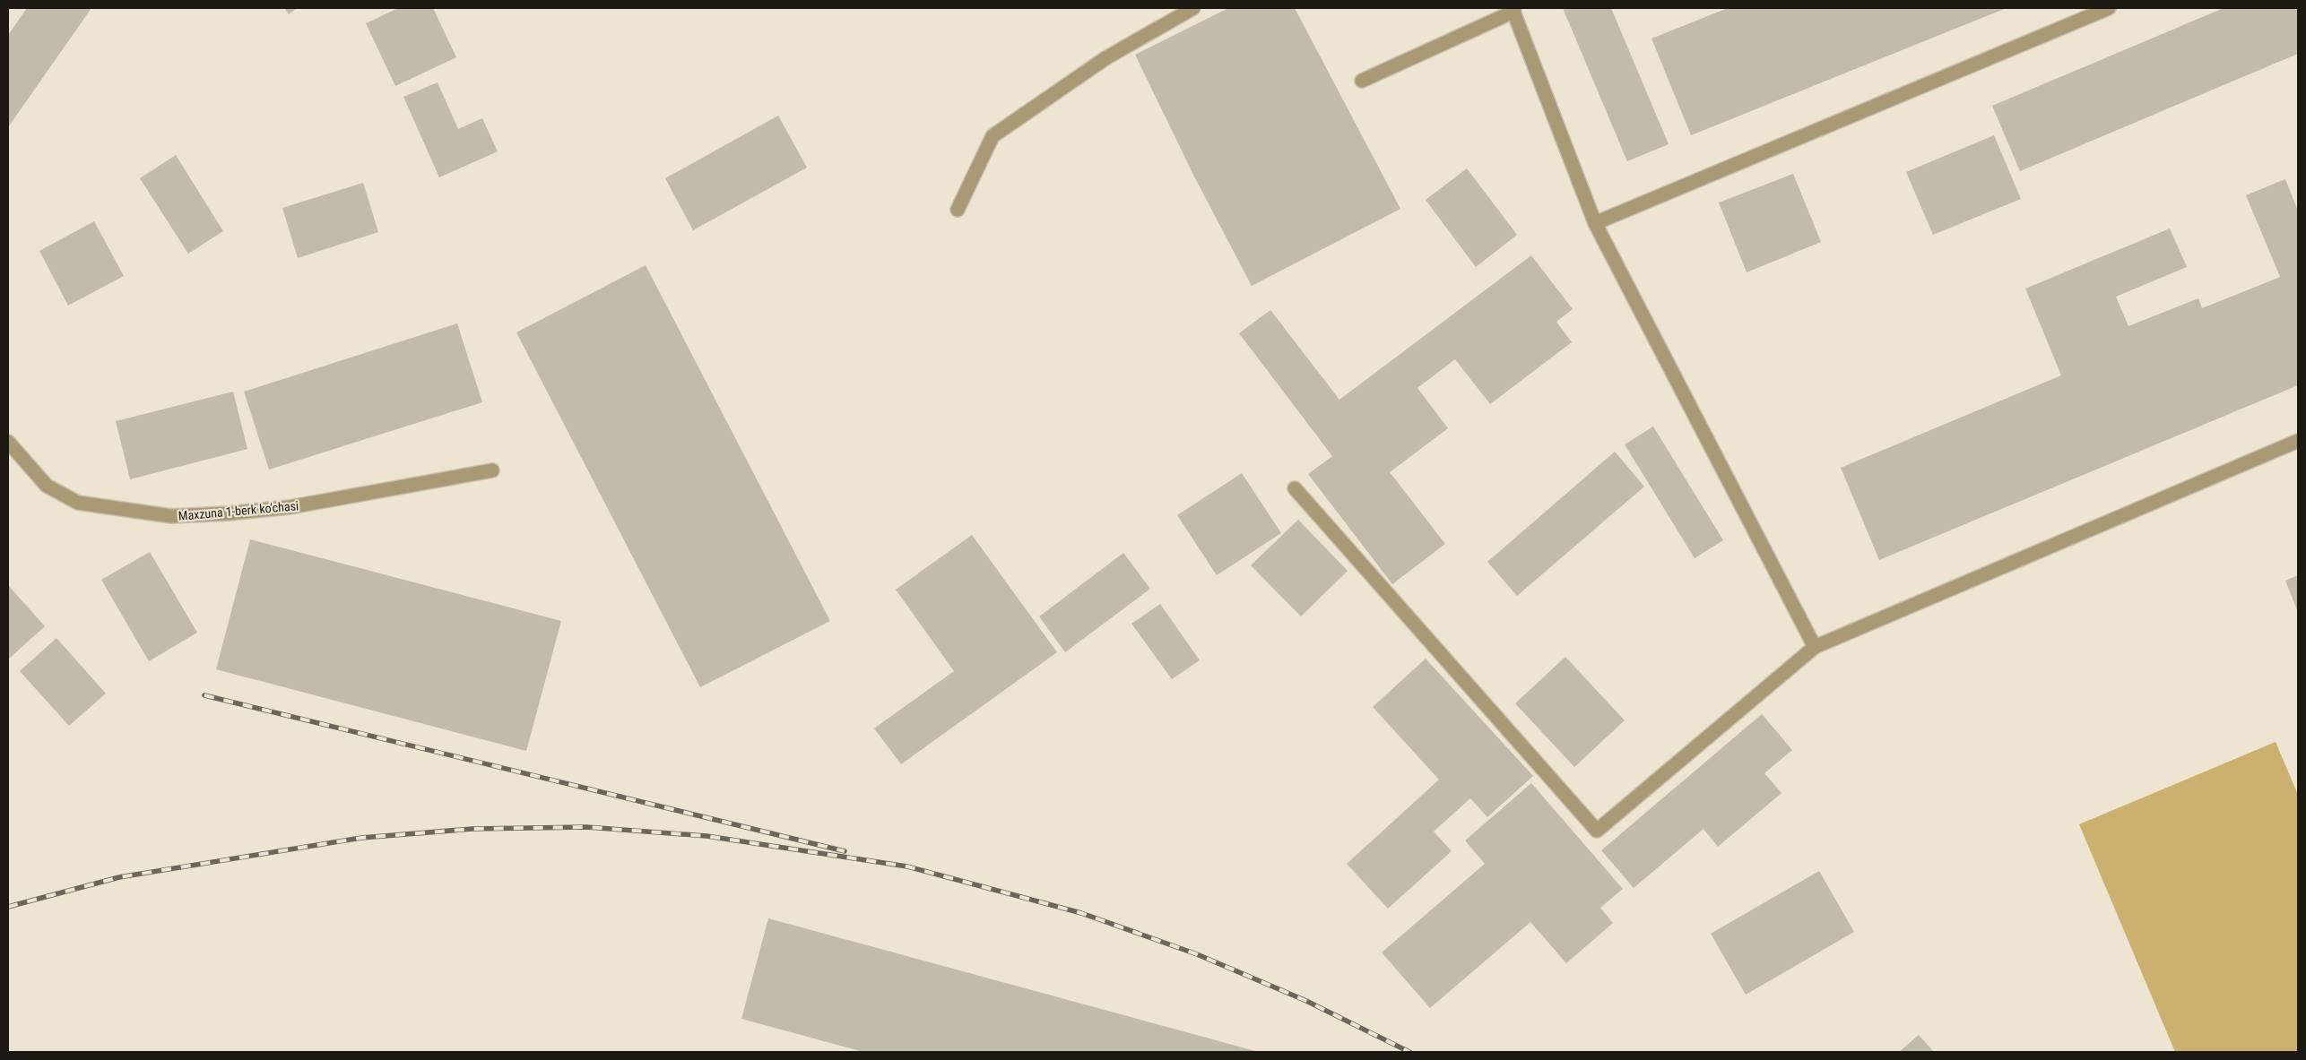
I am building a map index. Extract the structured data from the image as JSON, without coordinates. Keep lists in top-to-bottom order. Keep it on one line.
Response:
{"streets":{"street":["Maxzuna 1-berk ko'chasi"]}}
